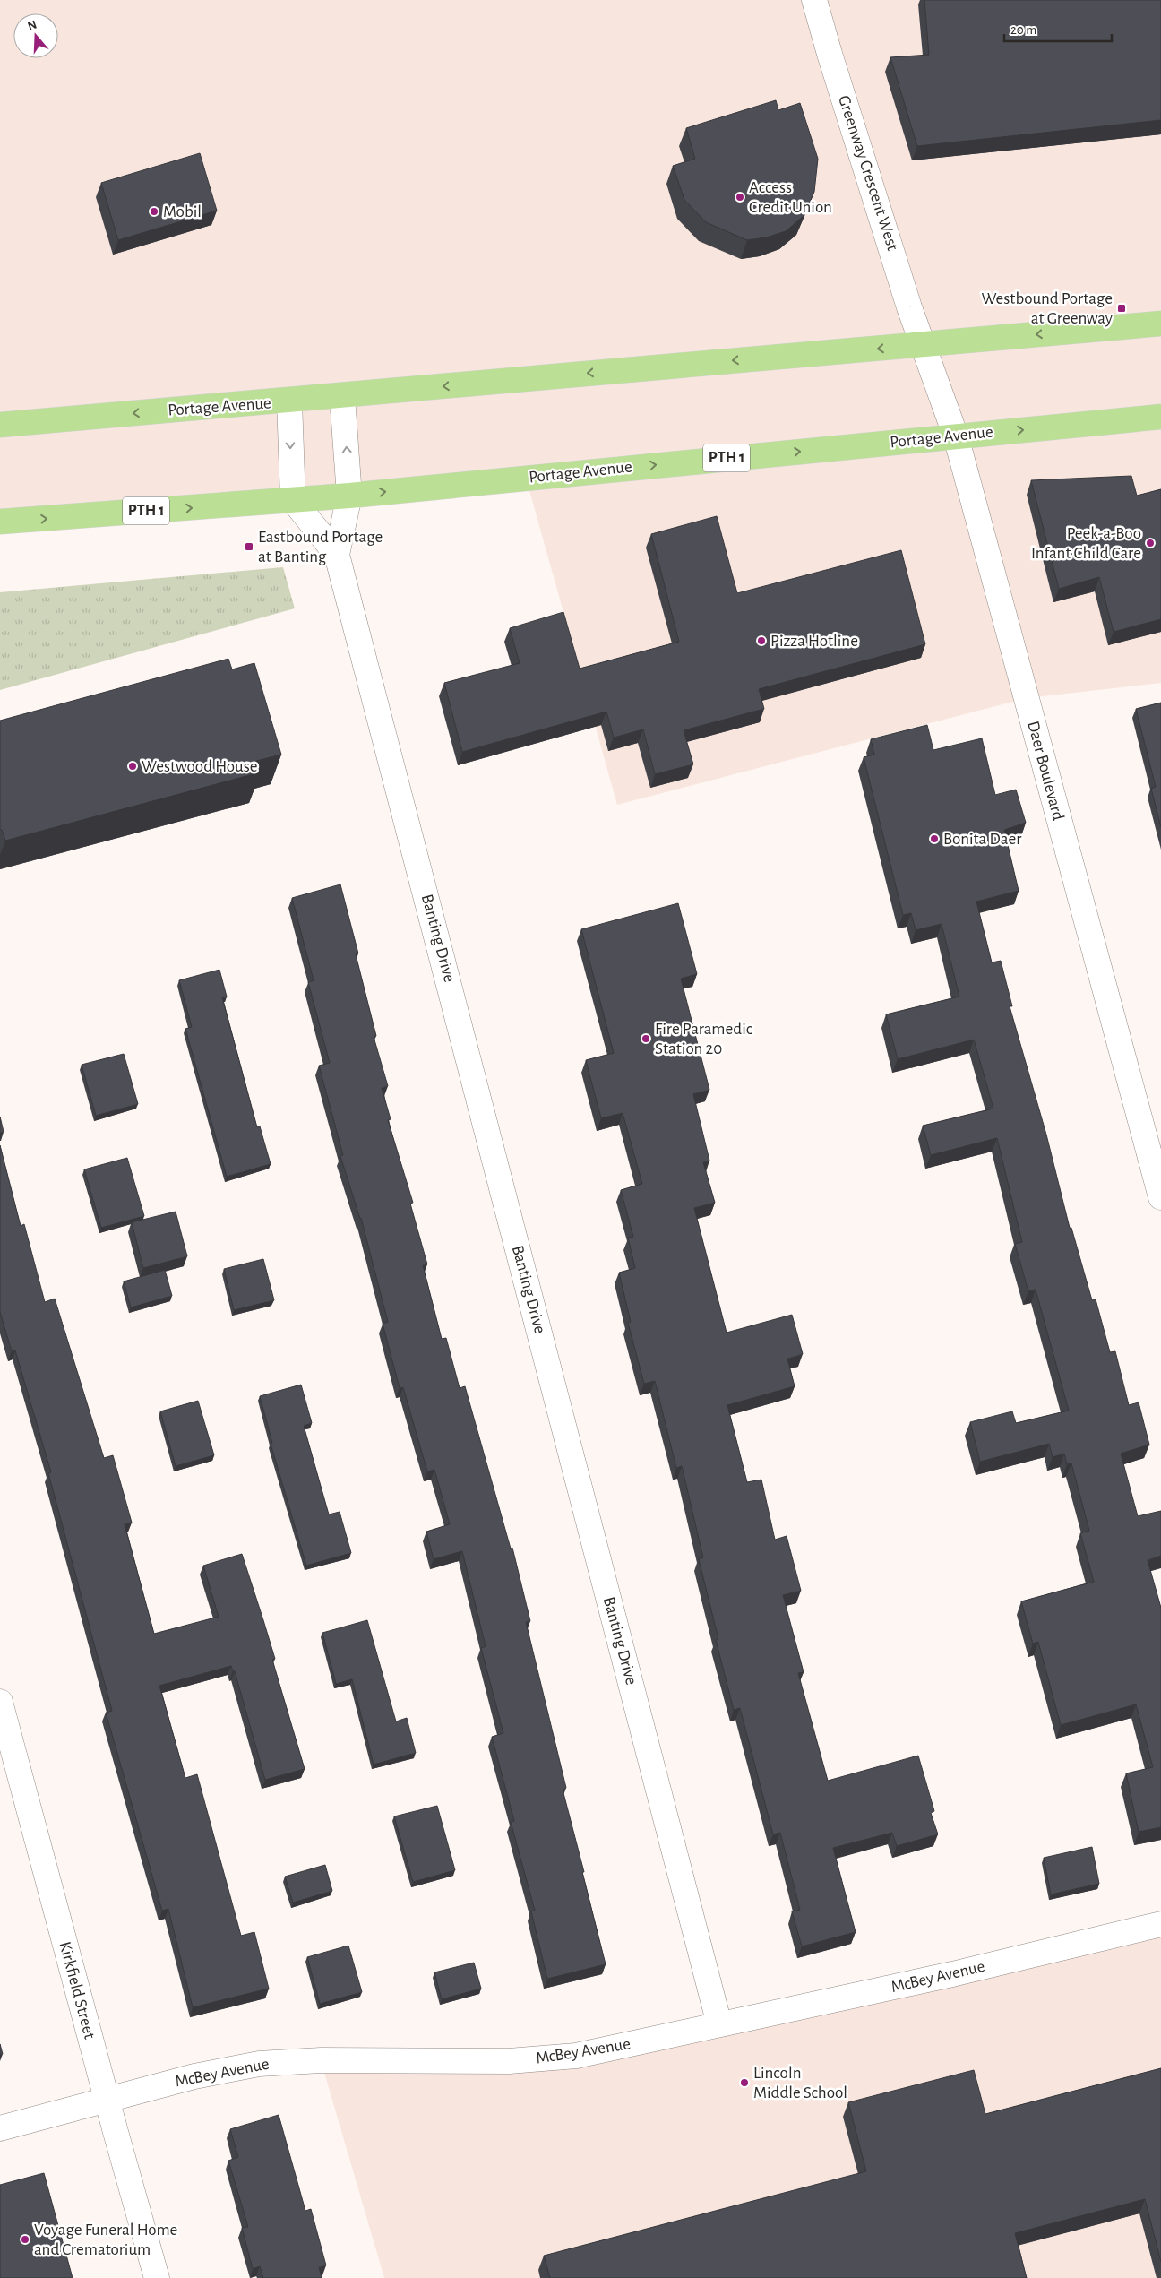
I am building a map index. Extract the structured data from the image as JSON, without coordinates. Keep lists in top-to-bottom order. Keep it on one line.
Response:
{"streets":{"highway":["Portage Avenue","PTH 1"],"street":["Greenway Crescent West","Daer Boulevard","Banting Drive","McBey Avenue","Kirkfield Street"]},"crossings":[["Greenway Crescent West","Portage Avenue"],["Greenway Crescent West","Daer Boulevard"],["Portage Avenue","Daer Boulevard"],["Portage Avenue","Banting Drive"],["Banting Drive","McBey Avenue"],["McBey Avenue","Kirkfield Street"]],"places":{"other":["Access Credit Union","Mobil","Peek-a-Boo Infant Child Care","Pizza Hotline","Westwood House","Bonita Daer","Fire Paramedic Station 20","Lincoln Middle School","Voyage Funeral Home and Crematorium"],"transit":["Westbound Portage at Greenway","Eastbound Portage at Banting"]},"scale_bar":"20 m","north":"top"}
